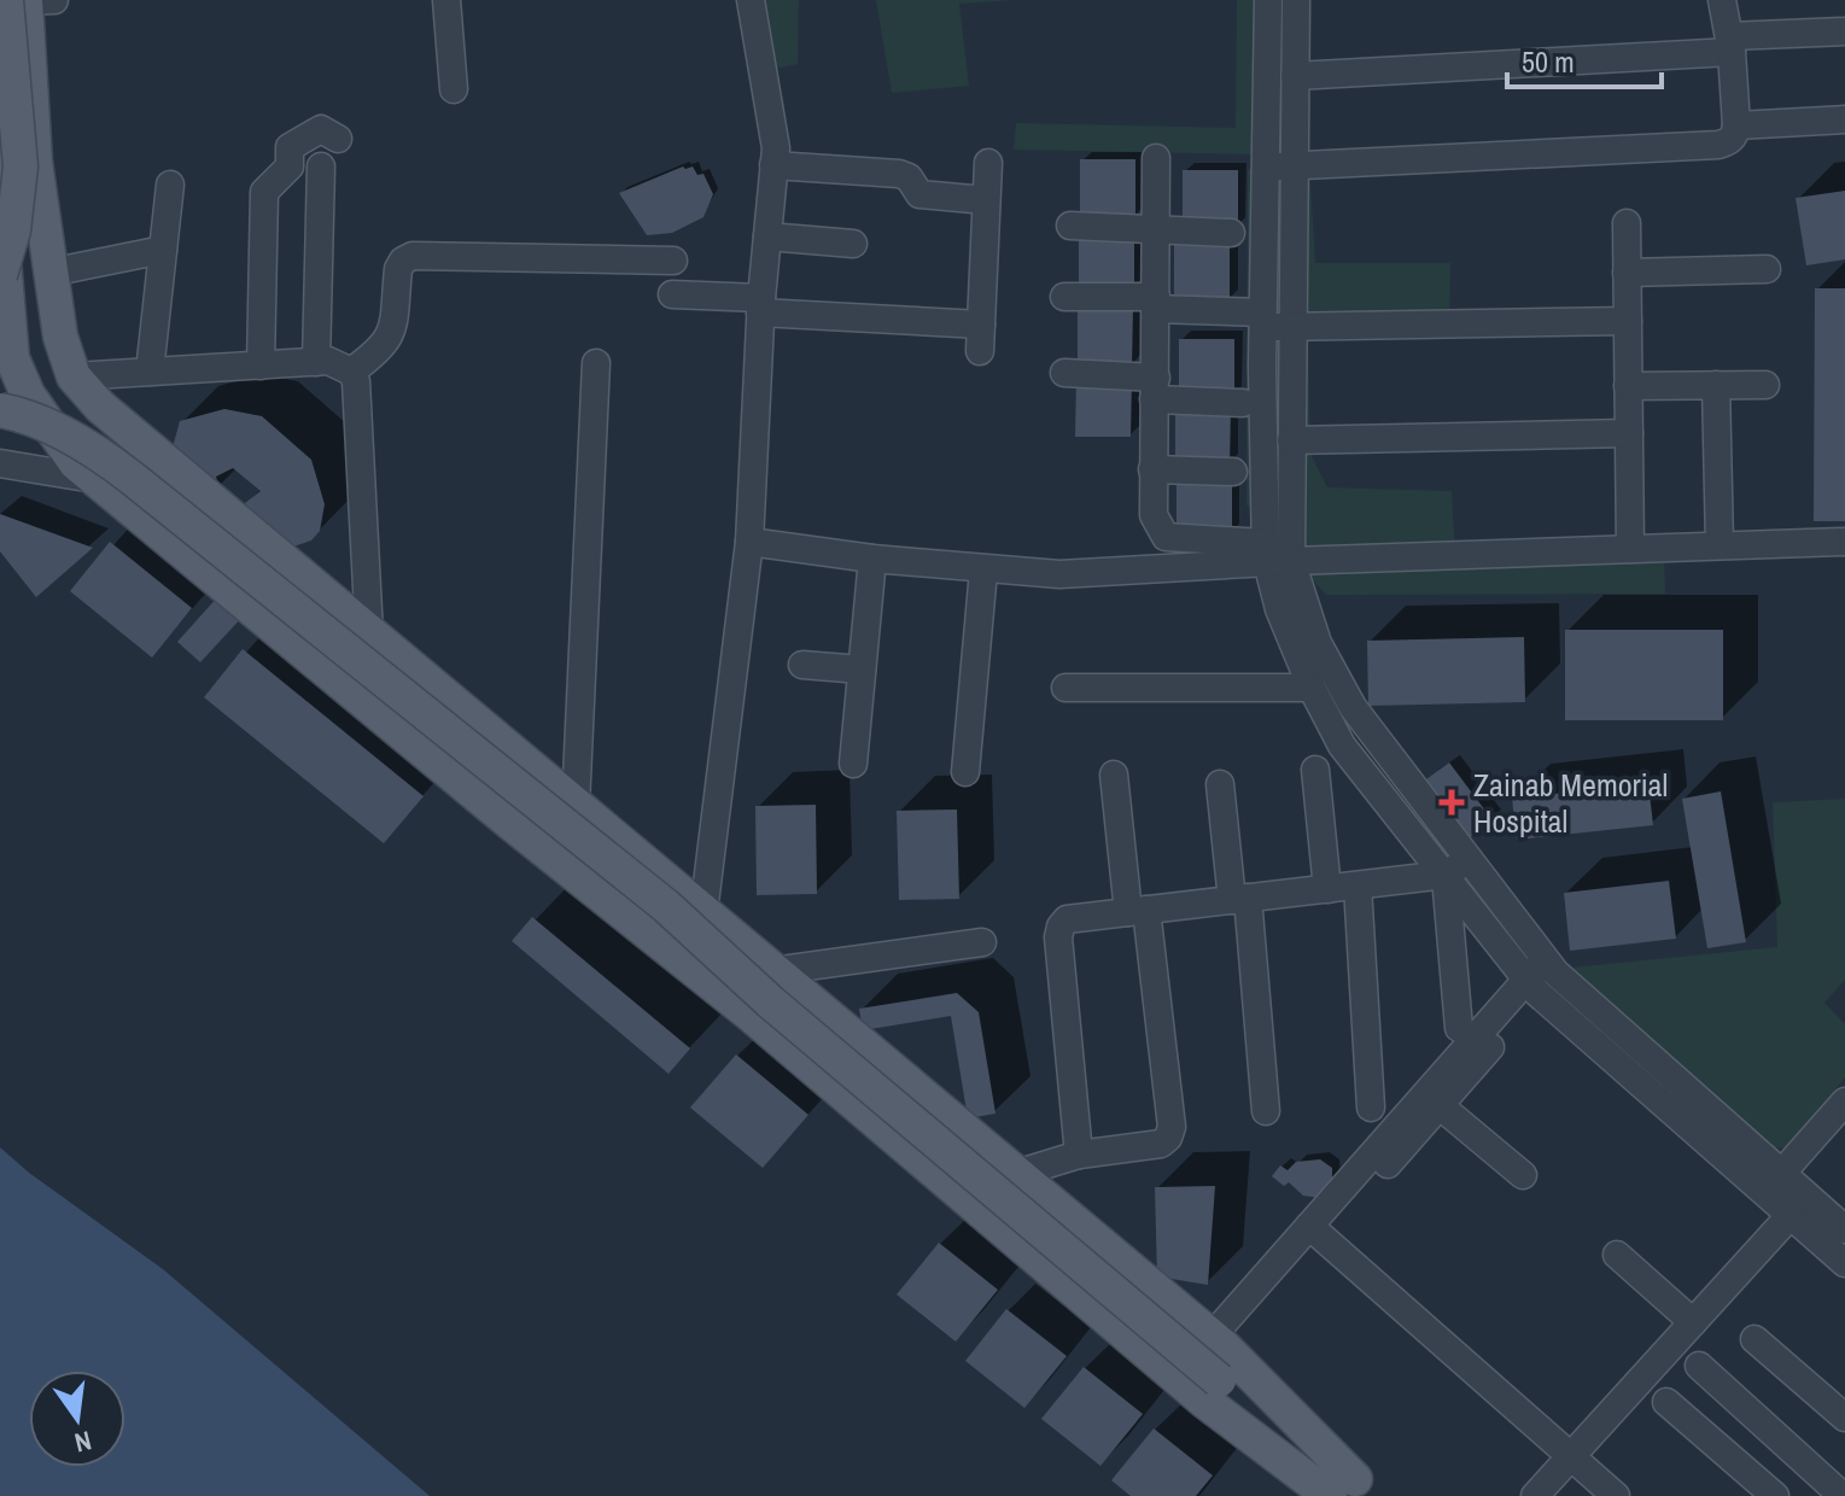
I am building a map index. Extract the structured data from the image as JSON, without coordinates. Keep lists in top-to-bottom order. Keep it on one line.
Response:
{"places":{"health":["Zainab Memorial Hospital"]},"scale_bar":"50 m","north":"bottom"}
